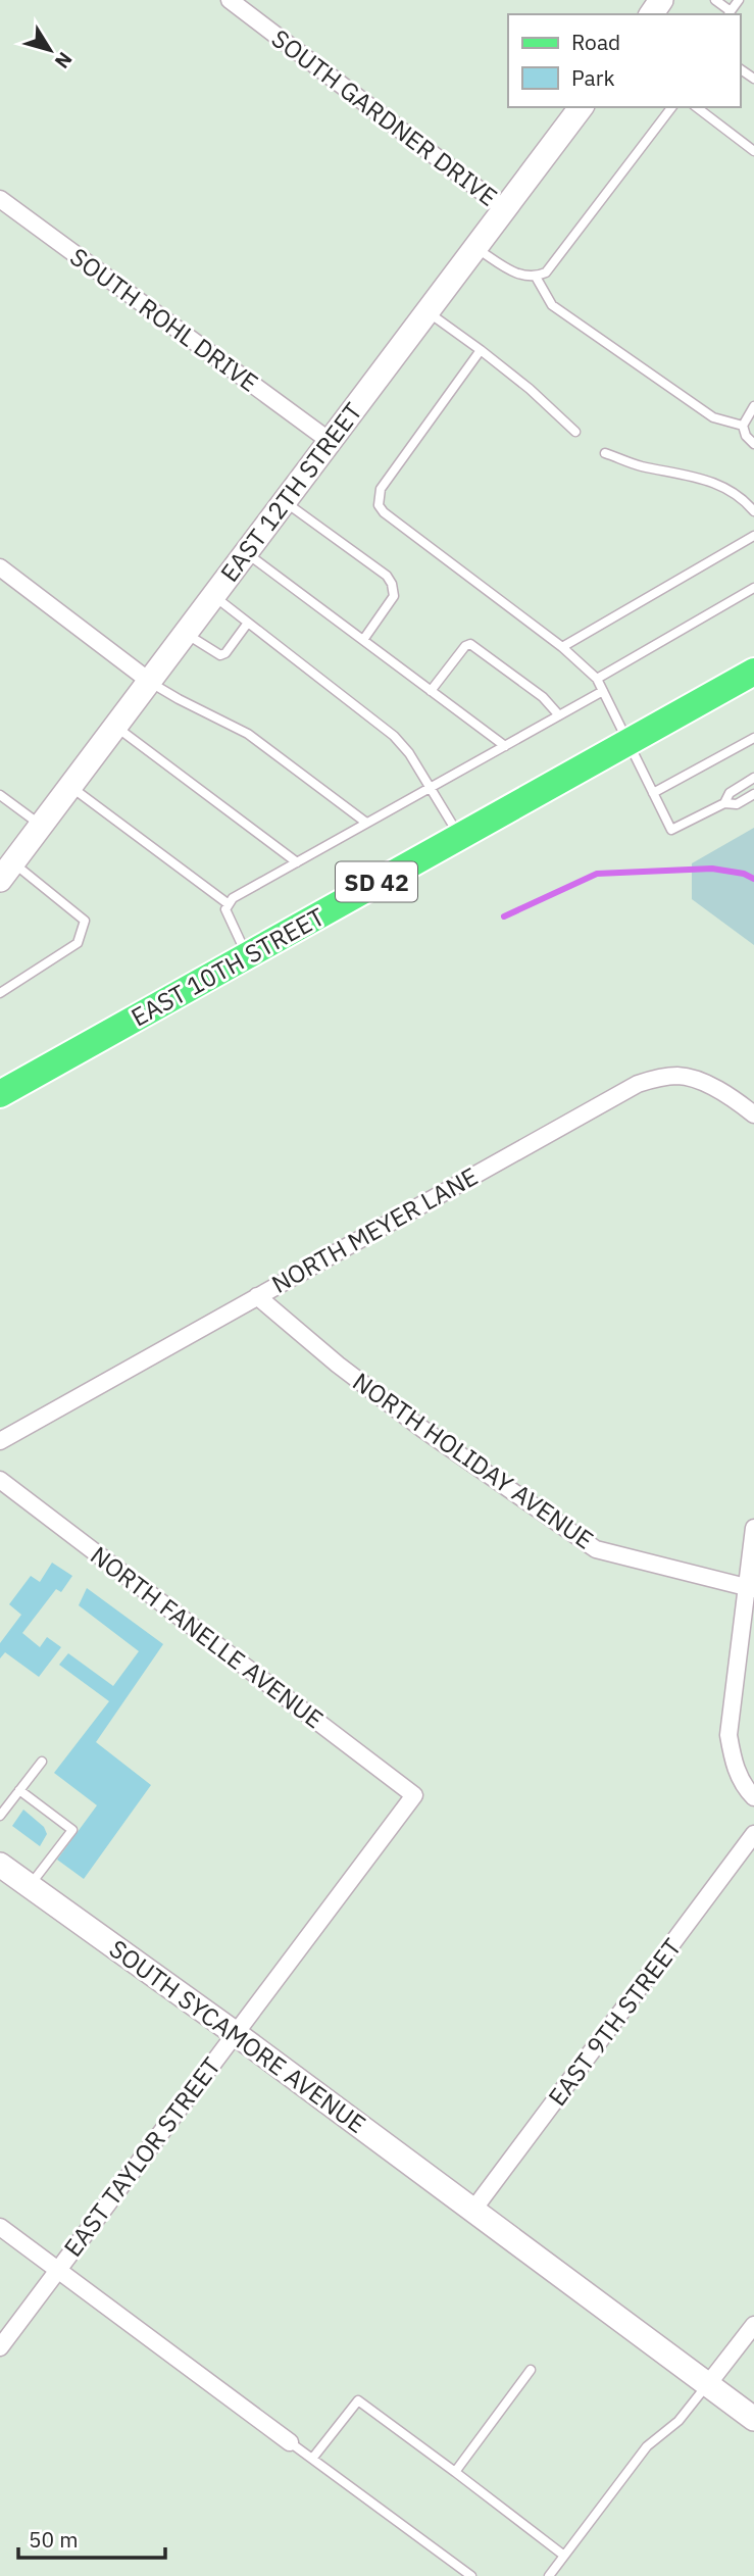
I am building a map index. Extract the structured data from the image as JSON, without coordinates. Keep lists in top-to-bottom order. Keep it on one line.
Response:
{"streets":{"main road":["SD 42","EAST 10TH STREET"],"street":["SOUTH GARDNER DRIVE","SOUTH ROHL DRIVE","EAST 12TH STREET","NORTH MEYER LANE","NORTH HOLIDAY AVENUE","NORTH FANELLE AVENUE","EAST 9TH STREET","SOUTH SYCAMORE AVENUE","EAST TAYLOR STREET"]},"crossings":[["SOUTH GARDNER DRIVE","EAST 12TH STREET"],["SOUTH ROHL DRIVE","EAST 12TH STREET"],["NORTH MEYER LANE","NORTH HOLIDAY AVENUE"],["NORTH FANELLE AVENUE","EAST TAYLOR STREET"],["EAST 9TH STREET","SOUTH SYCAMORE AVENUE"],["SOUTH SYCAMORE AVENUE","EAST TAYLOR STREET"]],"legend":["Road","Park"],"scale_bar":"50 m","north":"bottom right"}
